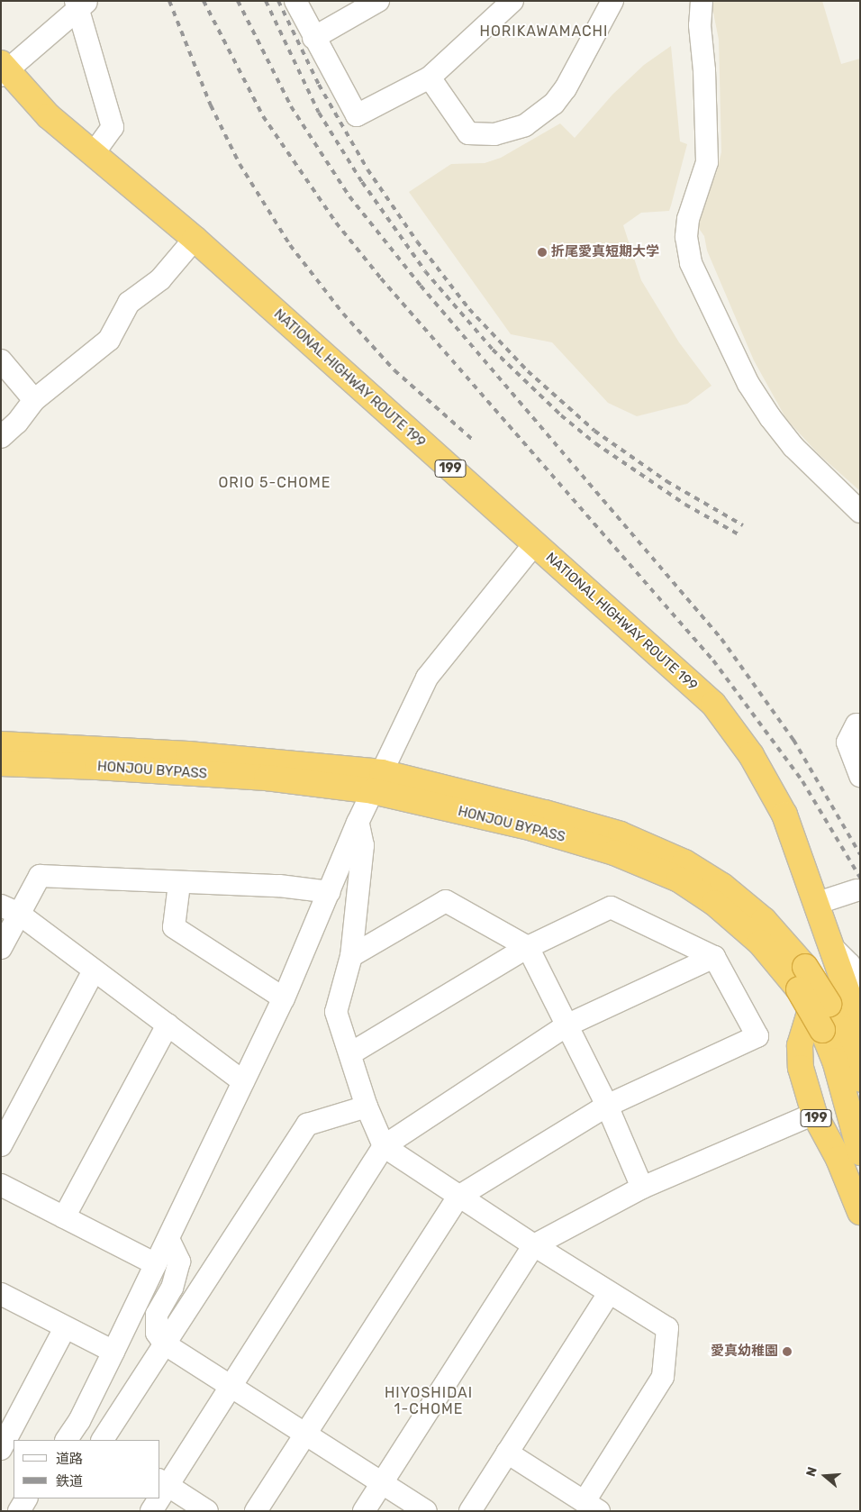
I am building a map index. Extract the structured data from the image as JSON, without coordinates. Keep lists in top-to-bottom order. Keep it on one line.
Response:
{"streets":{"highway":["NATIONAL HIGHWAY ROUTE 199","199","HONJOU BYPASS"]},"crossings":[["NATIONAL HIGHWAY ROUTE 199","HONJOU BYPASS"]],"districts":["HORIKAWAMACHI","ORIO 5-CHOME","HIYOSHIDAI 1-CHOME"],"places":["折尾愛真短期大学","愛真幼稚園"],"legend":["道路","鉄道"],"north":"left"}
